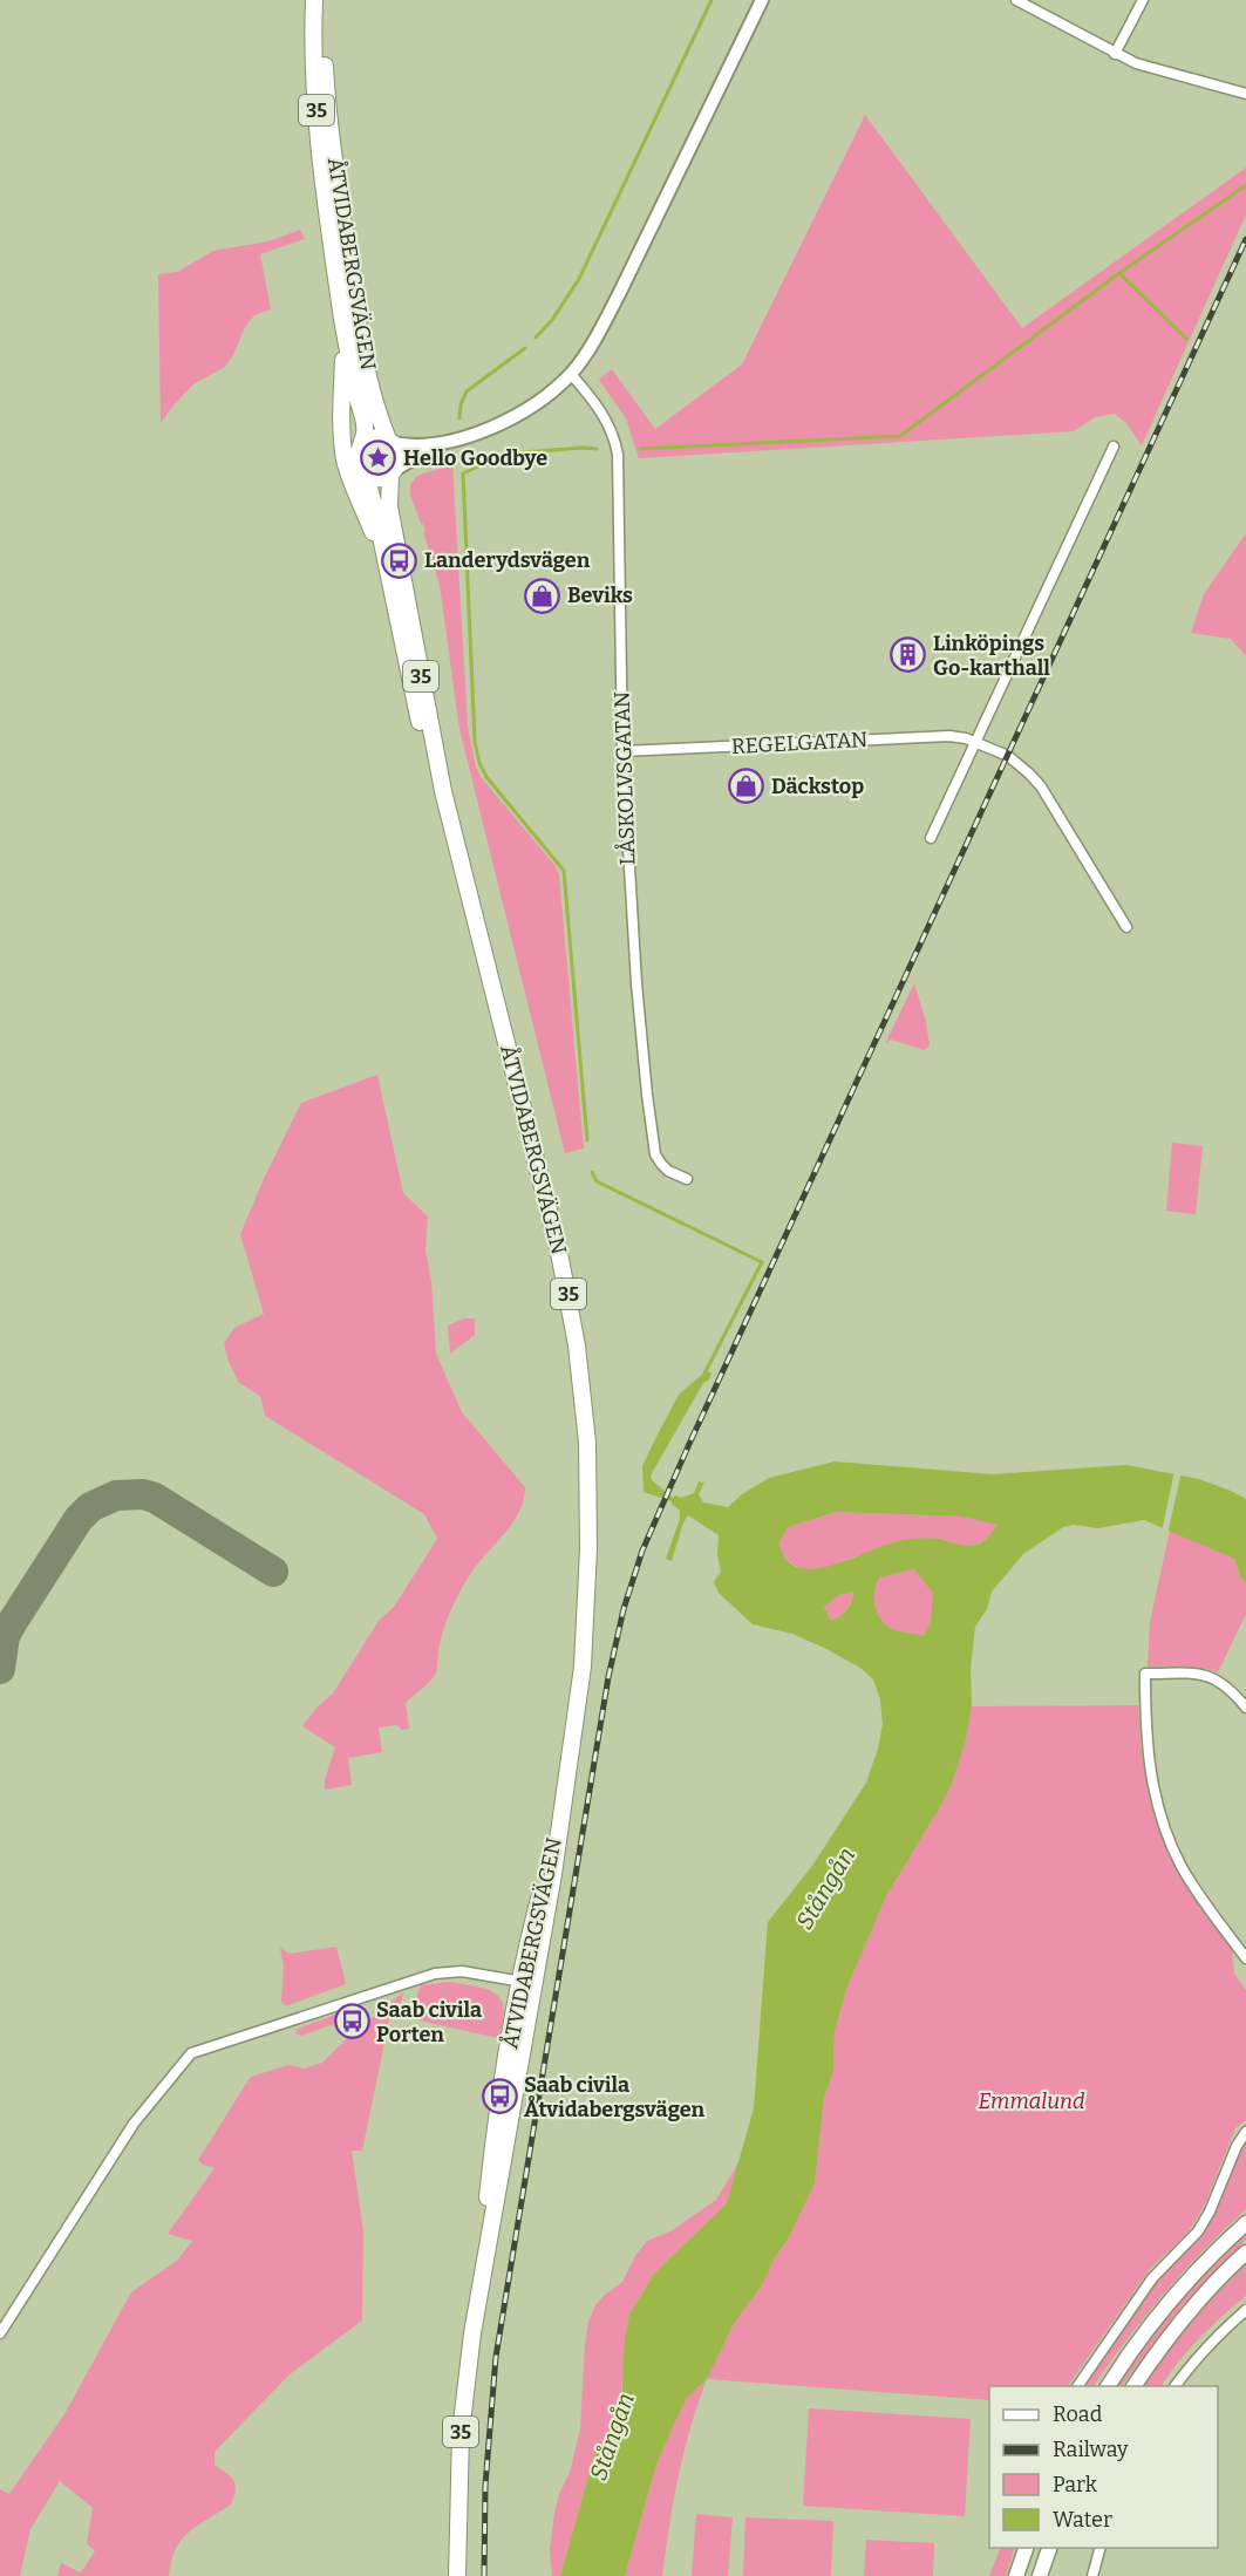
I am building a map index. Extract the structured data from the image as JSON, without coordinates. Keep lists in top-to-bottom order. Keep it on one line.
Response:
{"streets":{"main road":["35","ÅTVIDABERGSVÄGEN"],"street":["REGELGATAN","LÅSKOLVSGATAN"]},"crossings":[["35","ÅTVIDABERGSVÄGEN"],["REGELGATAN","LÅSKOLVSGATAN"]],"water":["Stångån"],"parks":["Emmalund"],"places":{"place":["Hello Goodbye"],"bus stop":["Landerydsvägen","Saab civila Porten","Saab civila Åtvidabergsvägen"],"shop":["Beviks","Däckstop"],"building":["Linköpings Go-karthall"]},"legend":["Road","Railway","Park","Water"]}
